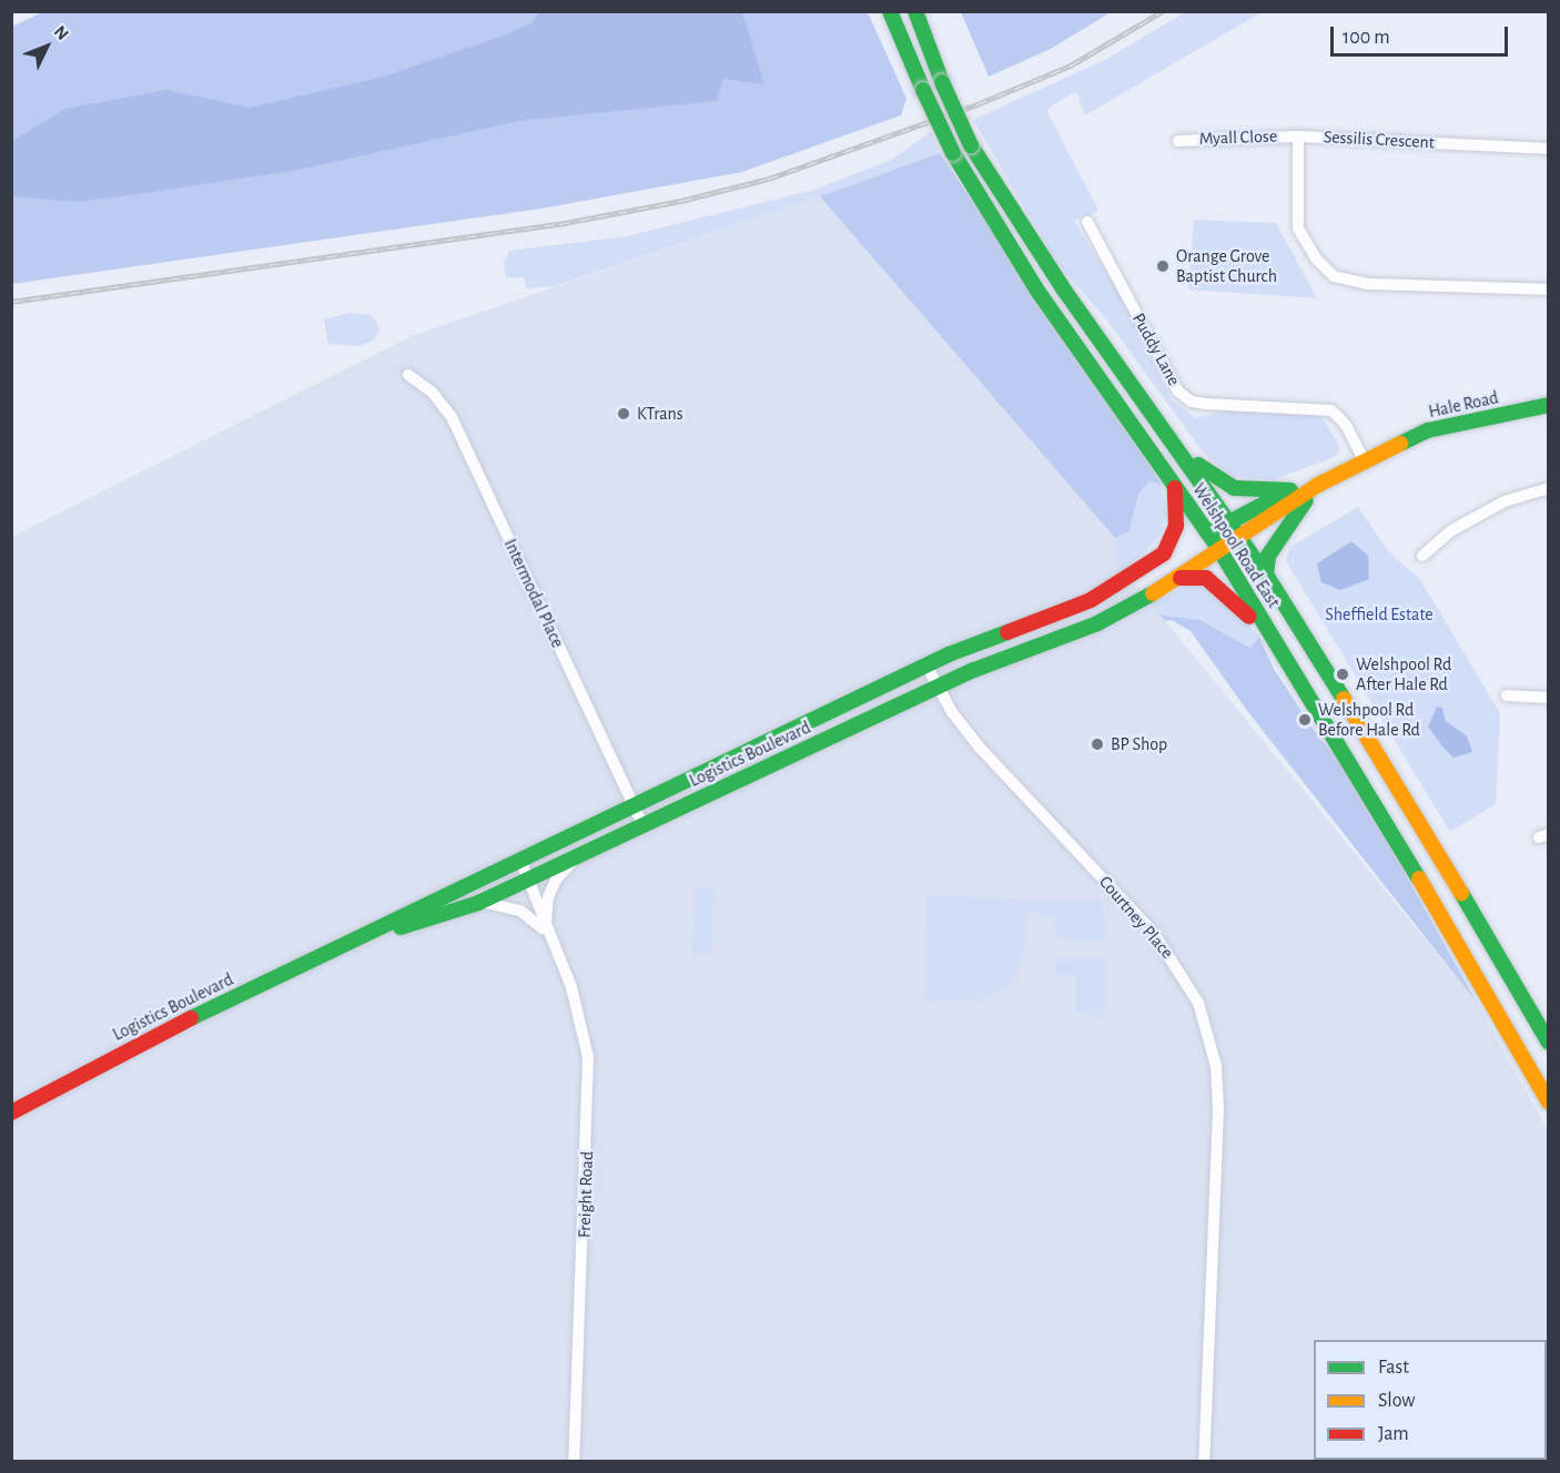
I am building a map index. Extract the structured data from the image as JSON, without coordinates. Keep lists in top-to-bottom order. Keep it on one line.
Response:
{"streets":{"main road":["Hale Road","Welshpool Road East","Logistics Boulevard"],"street":["Myall Close","Sessilis Crescent","Puddy Lane","Intermodal Place","Courtney Place","Freight Road"]},"crossings":[["Myall Close","Sessilis Crescent"],["Puddy Lane","Hale Road"],["Hale Road","Welshpool Road East"],["Hale Road","Logistics Boulevard"],["Welshpool Road East","Logistics Boulevard"],["Intermodal Place","Logistics Boulevard"],["Logistics Boulevard","Courtney Place"],["Logistics Boulevard","Freight Road"]],"parks":["Sheffield Estate"],"places":["Orange Grove Baptist Church","KTrans","Welshpool Rd After Hale Rd","Welshpool Rd Before Hale Rd","BP Shop"],"legend":["Fast","Slow","Jam"],"scale_bar":"100 m","north":"top right"}
